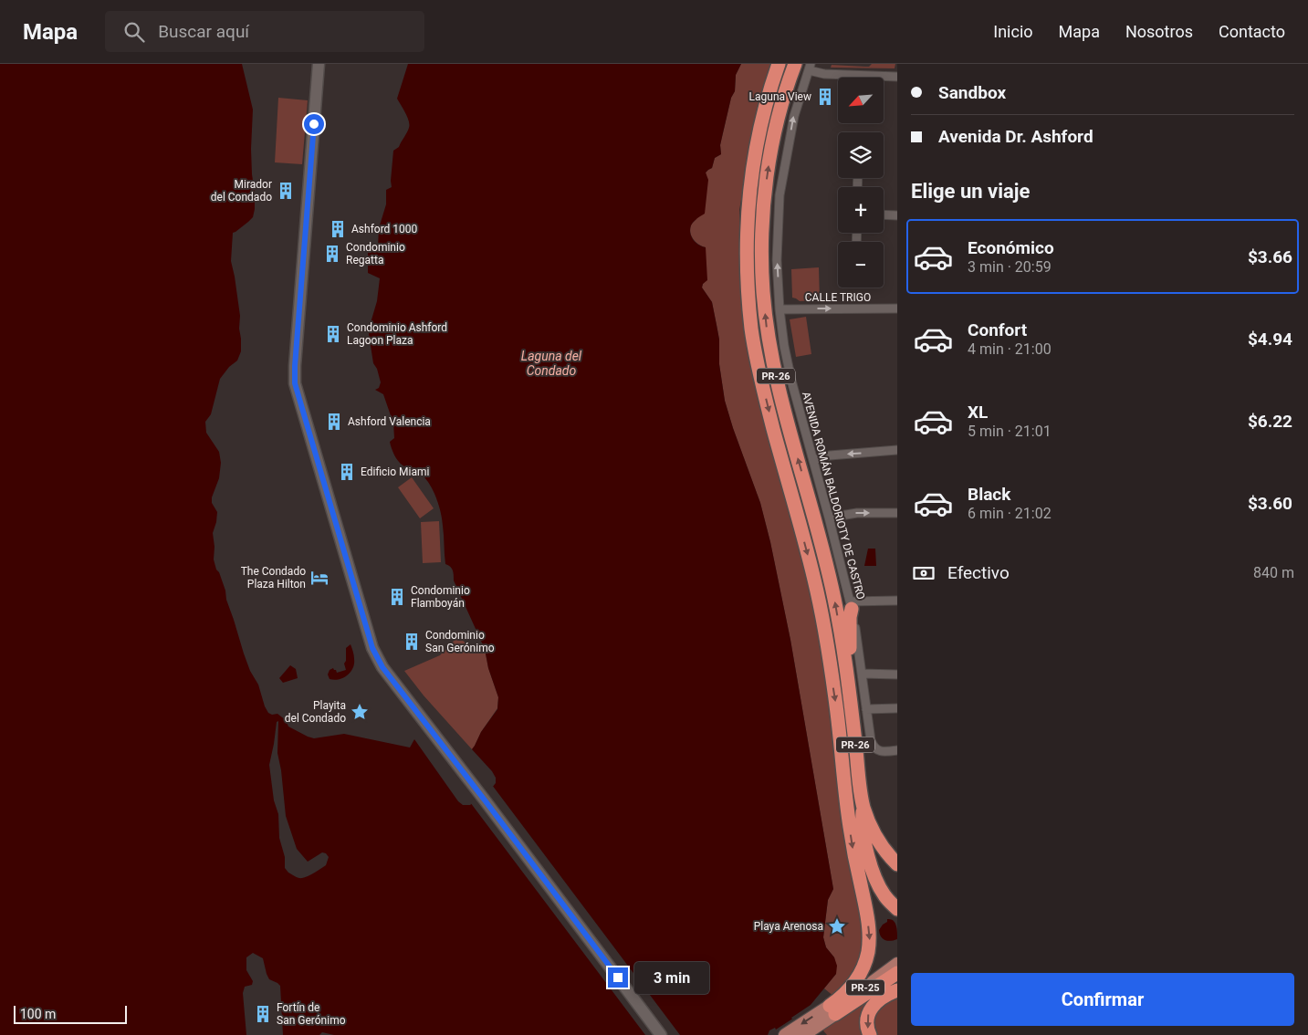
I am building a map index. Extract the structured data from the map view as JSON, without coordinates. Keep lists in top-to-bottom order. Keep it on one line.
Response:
{"streets":{"highway":["PR-26"],"main road":["PR-25"],"street":["CALLE TRIGO","AVENIDA ROMÁN BALDORIOTY DE CASTRO"]},"crossings":[["CALLE TRIGO","AVENIDA ROMÁN BALDORIOTY DE CASTRO"],["PR-26","PR-25"]],"one_way":["CALLE TRIGO"],"water":["Laguna del Condado"],"places":{"building":["Laguna View","Mirador del Condado","Ashford 1000","Condominio Regatta","Condominio Ashford Lagoon Plaza","Ashford Valencia","Edificio Miami","Condominio Flamboyán","Condominio San Gerónimo","Fortín de San Gerónimo"],"hotel":["The Condado Plaza Hilton"],"place":["Playita del Condado","Playa Arenosa"]},"scale_bar":"100 m","north":"bottom left","page":{"header":"Mapa","search":"Buscar aquí","nav":["Inicio","Mapa","Nosotros","Contacto"],"banner":["Sandbox","Avenida Dr. Ashford"],"map_buttons":["+","−"],"heading":"Elige un viaje","list":[{"name":"Económico","note":"3 min · 20:59","value":"$3.66"},{"name":"Confort","note":"4 min · 21:00","value":"$4.94"},{"name":"XL","note":"5 min · 21:01","value":"$6.22"},{"name":"Black","note":"6 min · 21:02","value":"$3.60"}],"pay":["Efectivo","840 m"],"bubble":"3 min","buttons":"Confirmar","scale":"100 m"}}
